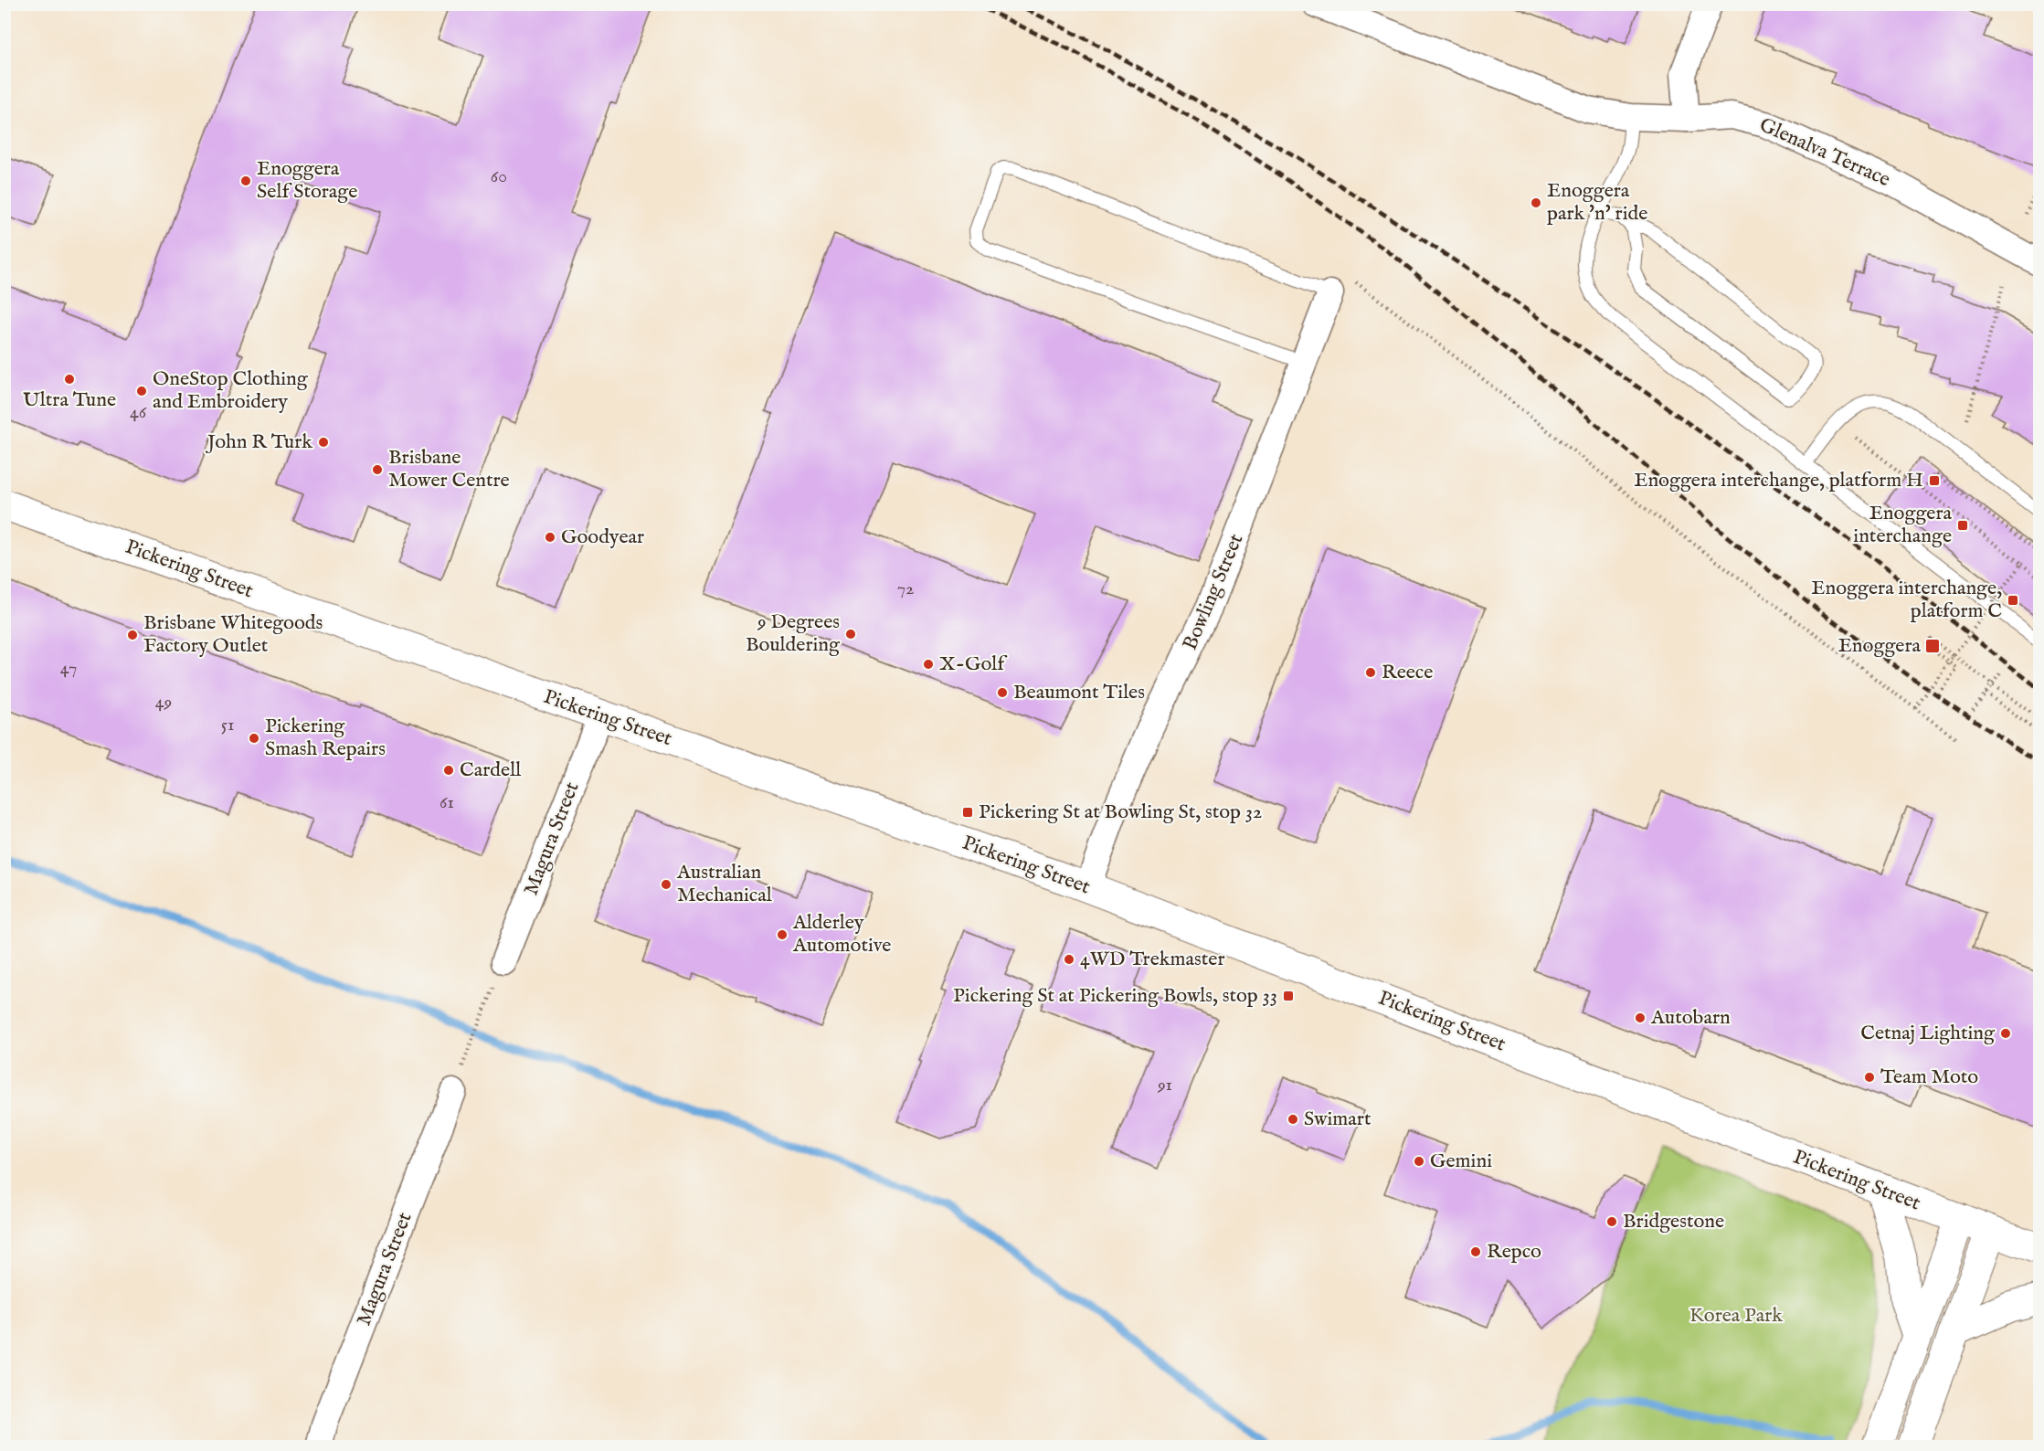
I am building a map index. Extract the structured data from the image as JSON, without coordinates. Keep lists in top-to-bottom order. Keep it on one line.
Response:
{"streets":{"main road":["Pickering Street"],"street":["Glenalva Terrace","Bowling Street","Magura Street"]},"crossings":[["Pickering Street","Bowling Street"],["Pickering Street","Magura Street"]],"parks":["Korea Park"],"places":{"other":["Enoggera Self Storage","Enoggera park 'n' ride","Ultra Tune","OneStop Clothing and Embroidery","John R Turk","Brisbane Mower Centre","Goodyear","9 Degrees Bouldering","Brisbane Whitegoods Factory Outlet","X-Golf","Reece","Beaumont Tiles","Pickering Smash Repairs","Cardell","Australian Mechanical","Alderley Automotive","4WD Trekmaster","Autobarn","Cetnaj Lighting","Team Moto","Swimart","Gemini","Bridgestone","Repco"],"transit":["Enoggera interchange, platform H","Enoggera interchange","Enoggera interchange, platform C","Enoggera","Pickering St at Bowling St, stop 32","Pickering St at Pickering Bowls, stop 33"]},"house_numbers":["60","46","72","47","49","51","61","91"]}
